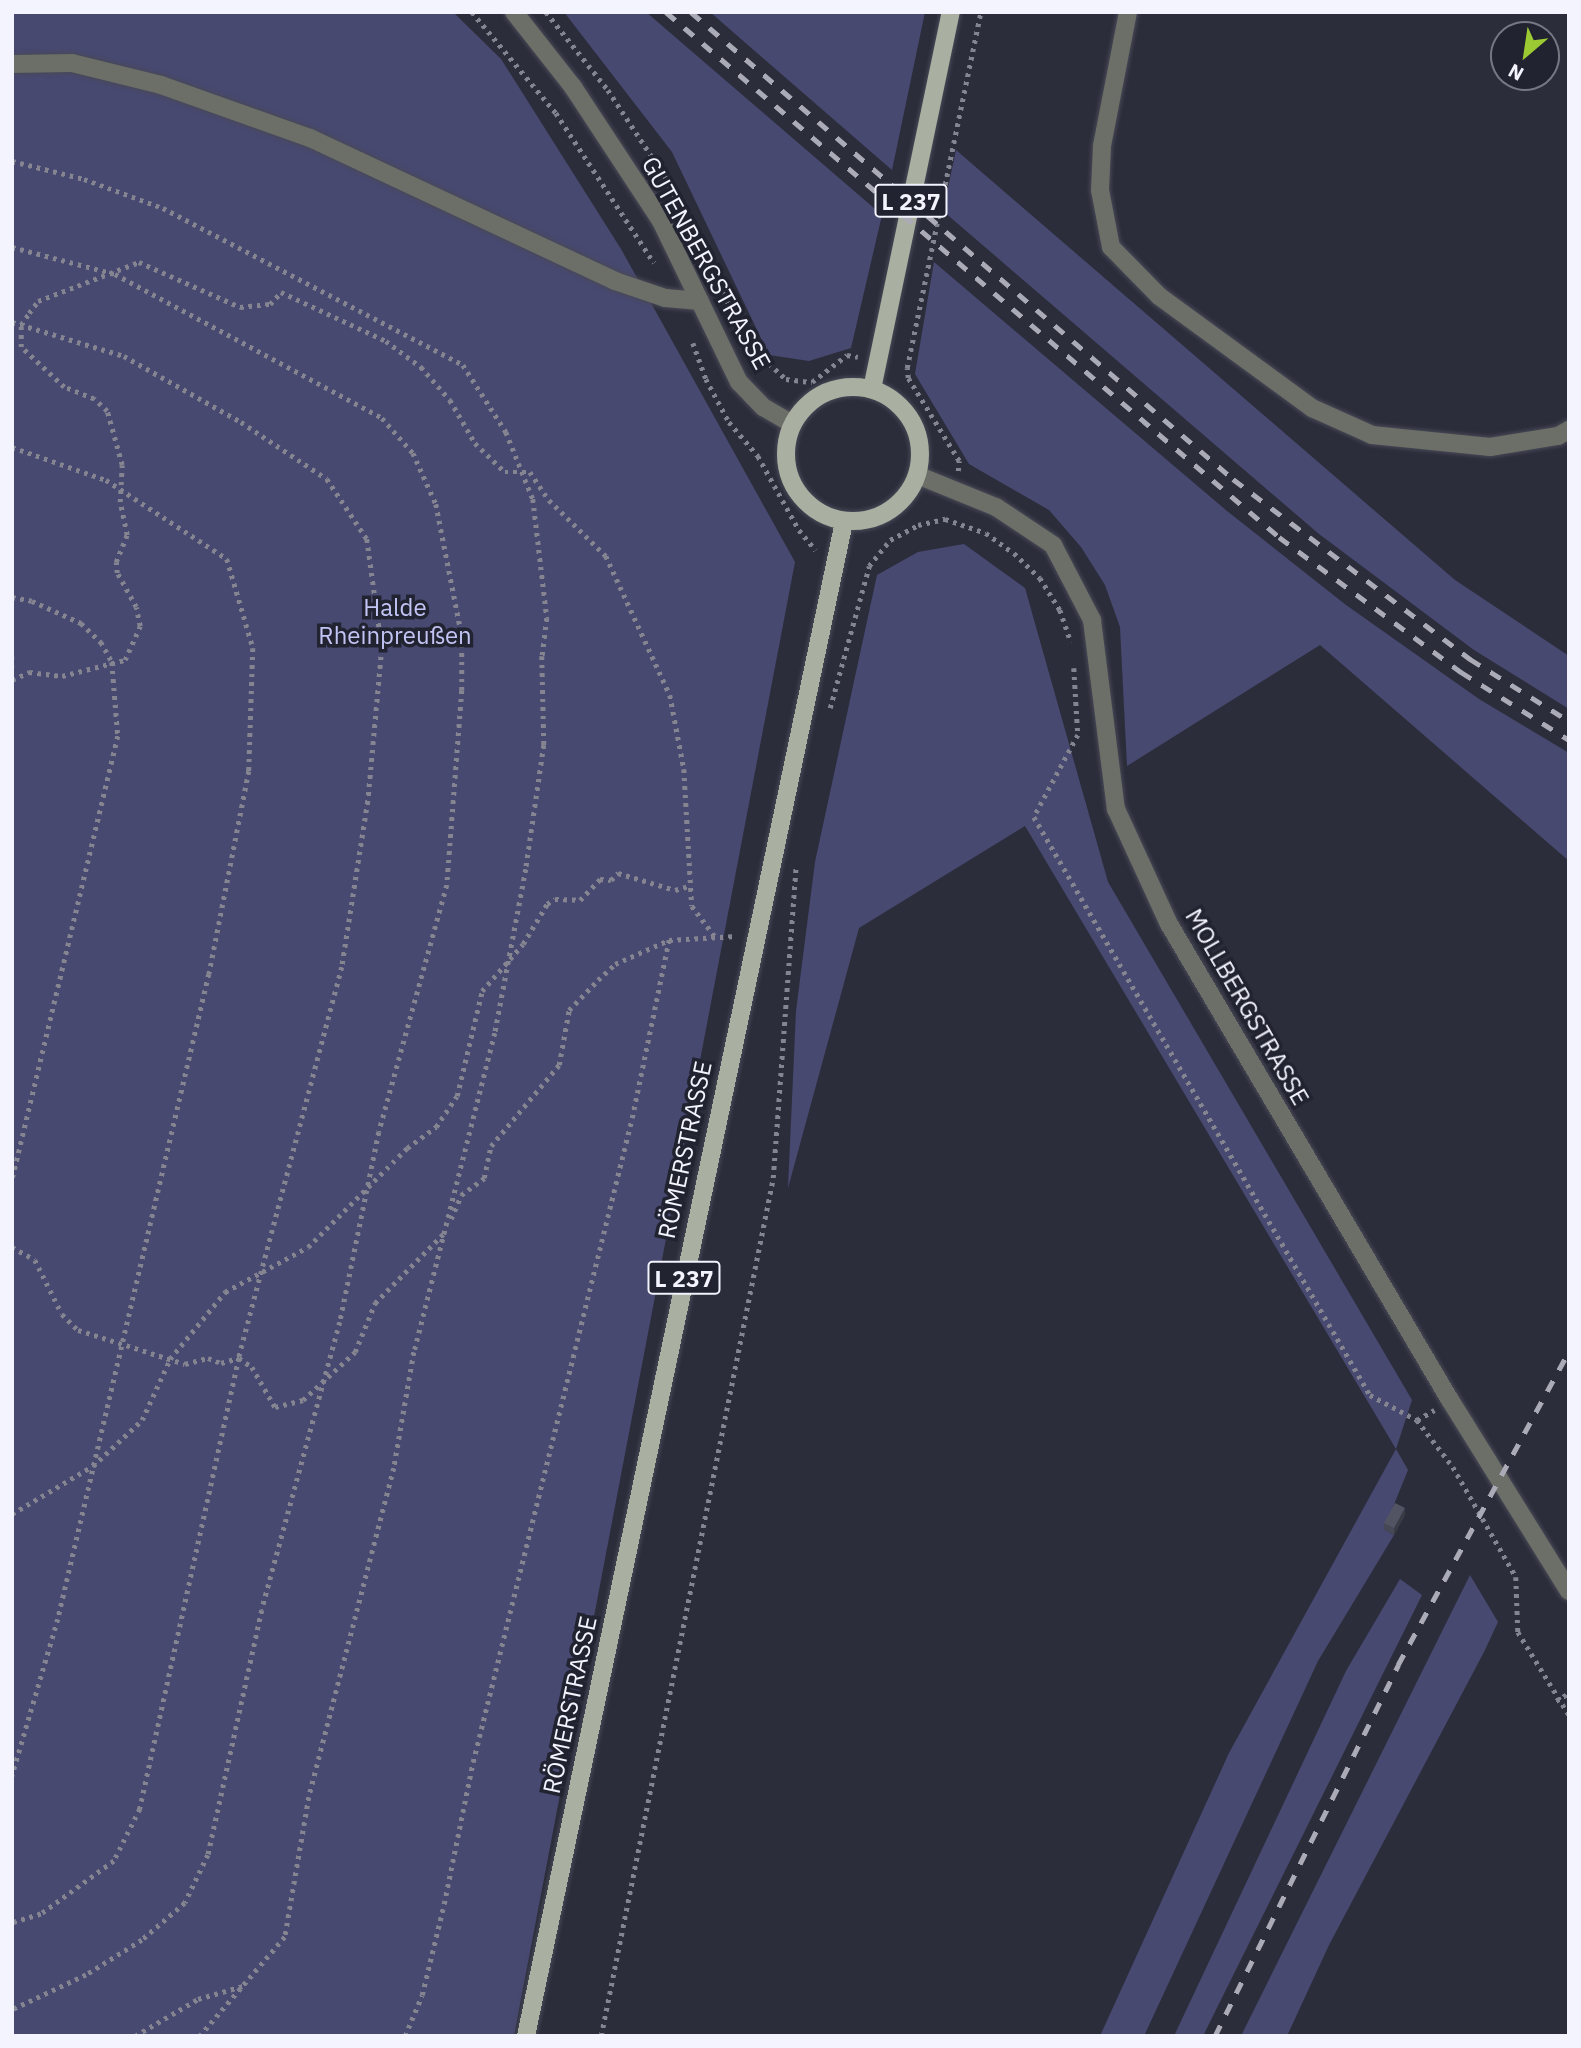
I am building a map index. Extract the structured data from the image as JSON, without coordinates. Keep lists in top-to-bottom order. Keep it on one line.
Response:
{"streets":{"main road":["L 237","RÖMERSTRASSE"],"street":["GUTENBERGSTRASSE","MOLLBERGSTRASSE"]},"crossings":[["L 237","GUTENBERGSTRASSE"],["L 237","MOLLBERGSTRASSE"],["L 237","RÖMERSTRASSE"],["GUTENBERGSTRASSE","MOLLBERGSTRASSE"],["GUTENBERGSTRASSE","RÖMERSTRASSE"],["MOLLBERGSTRASSE","RÖMERSTRASSE"]],"parks":["Halde Rheinpreußen"],"north":"bottom left"}
